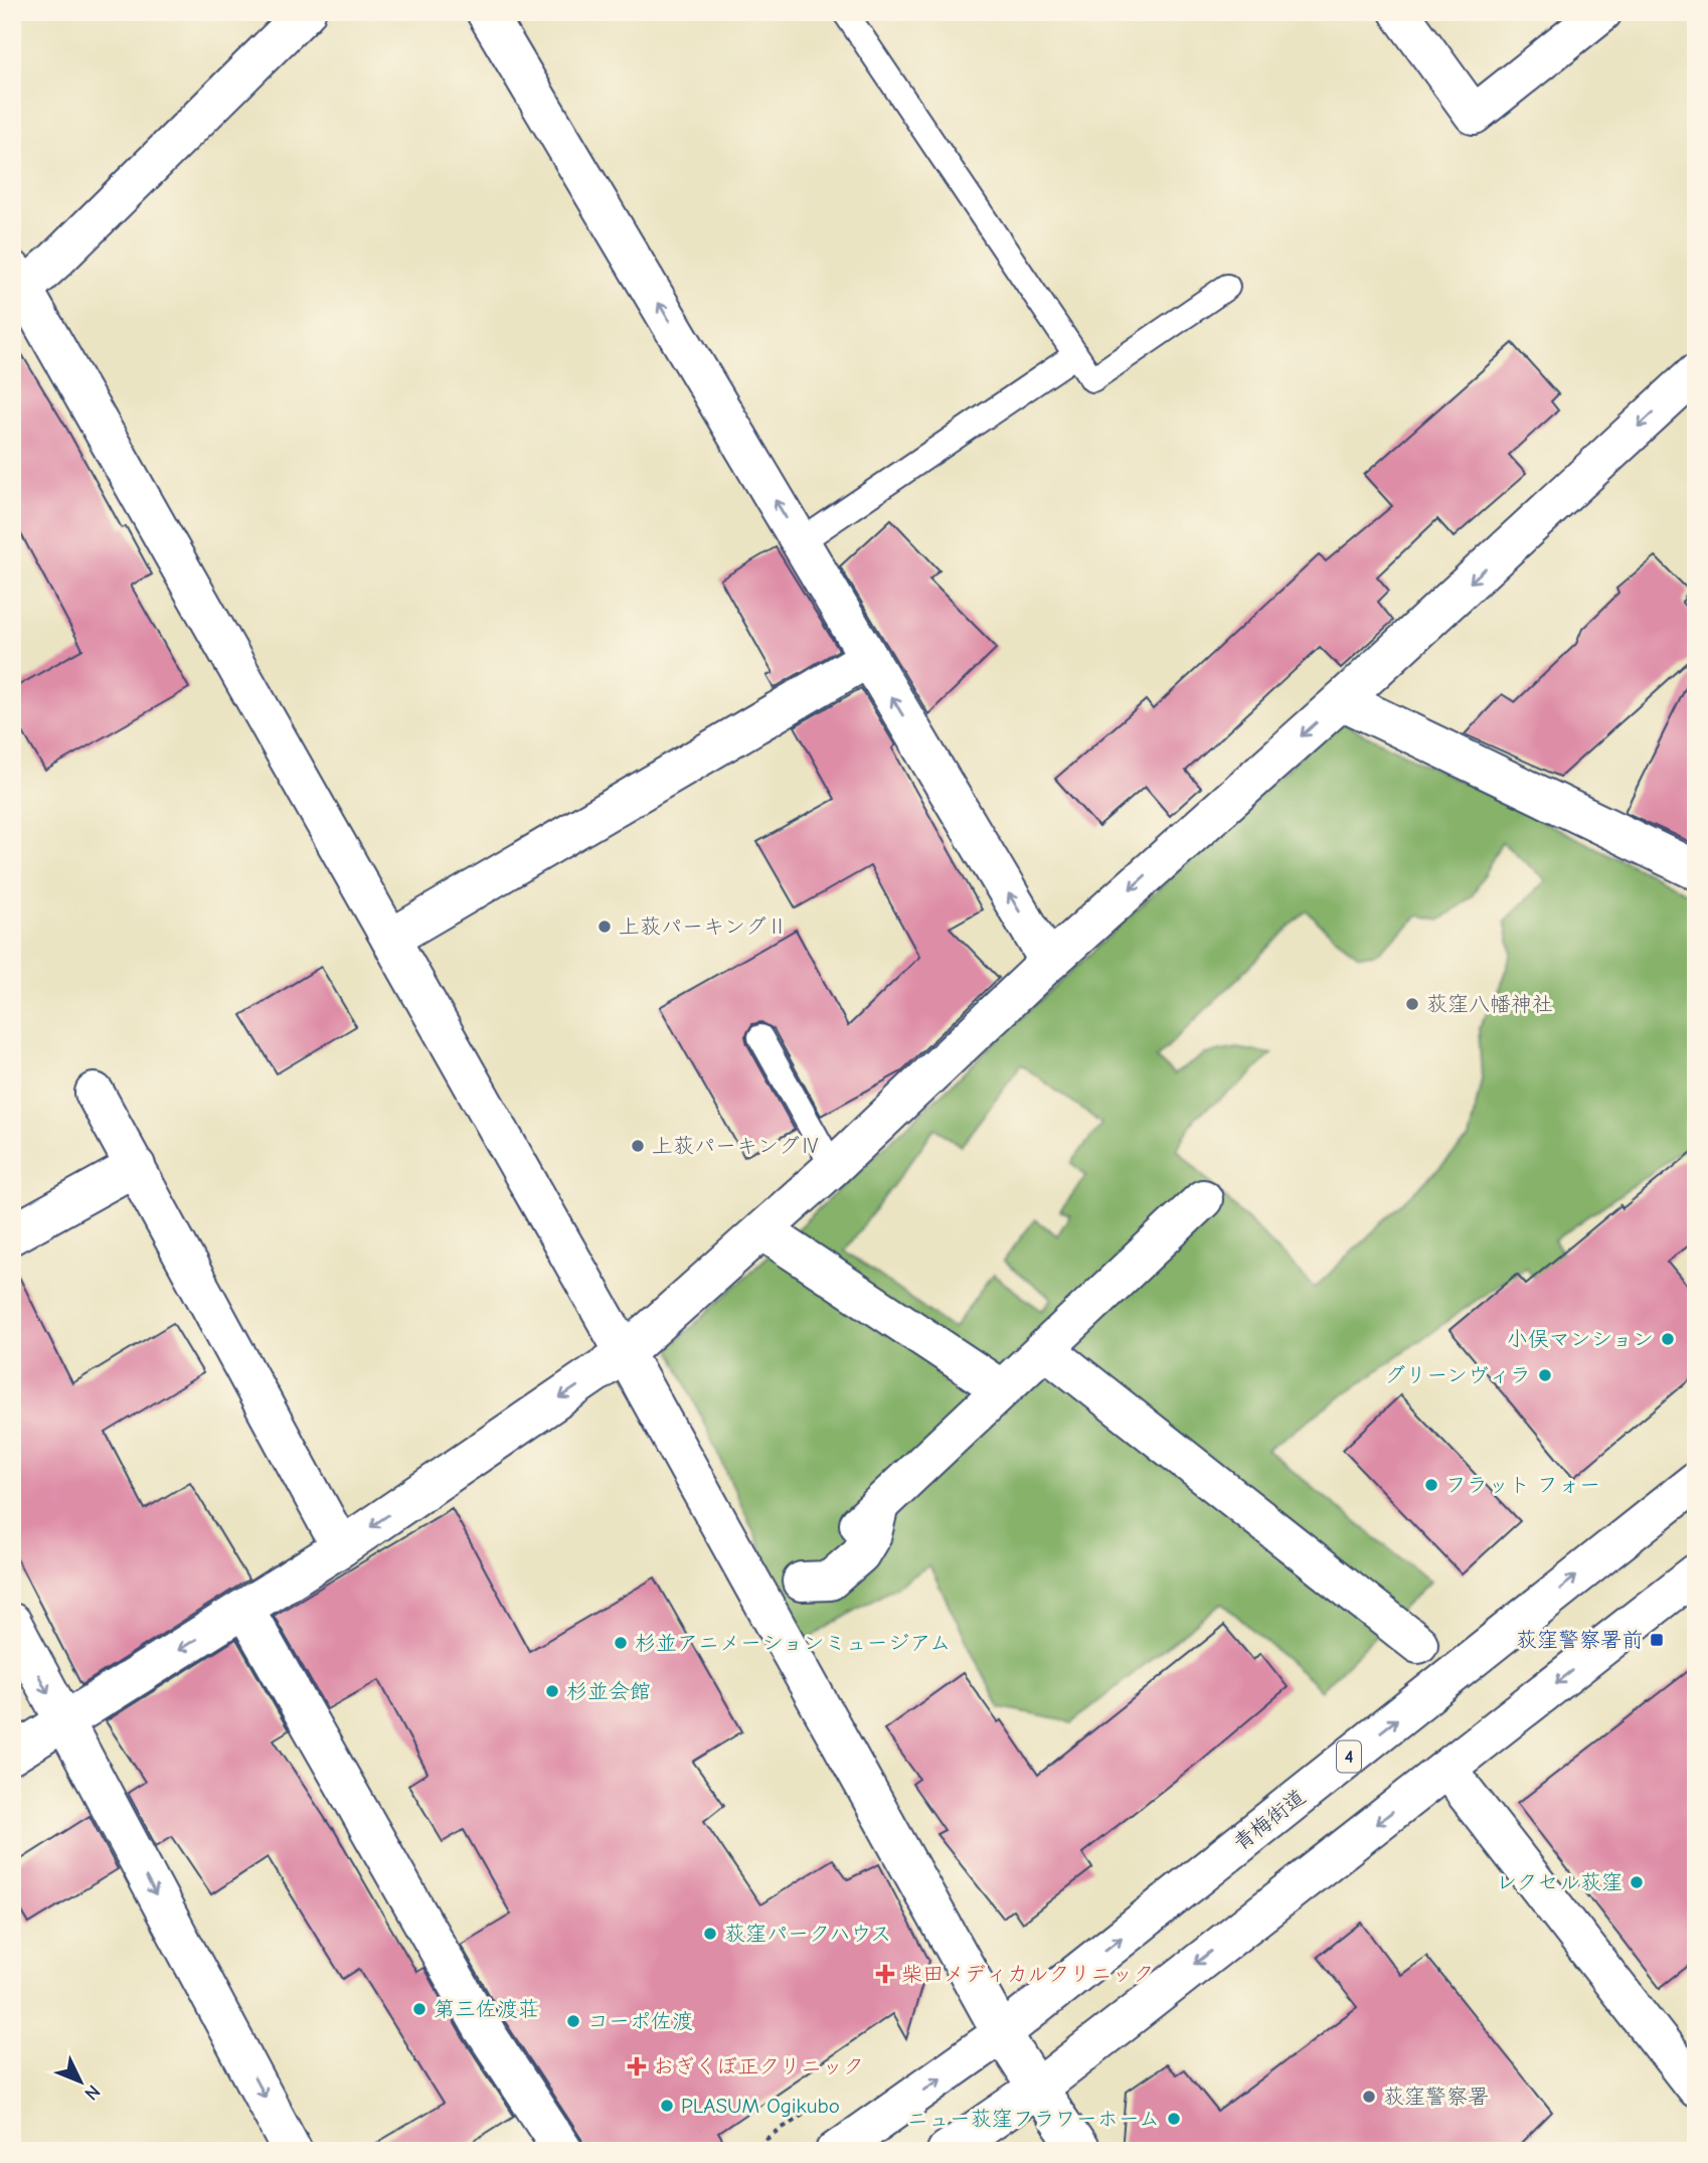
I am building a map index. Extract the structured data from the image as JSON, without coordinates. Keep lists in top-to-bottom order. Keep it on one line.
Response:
{"streets":{"street":["4","青梅街道"]},"places":{"other":["上荻パーキングⅡ","荻窪八幡神社","上荻パーキングⅣ","小俣マンション","グリーンヴィラ","フラット フォー","杉並アニメーションミュージアム","杉並会館","レクセル荻窪","荻窪パークハウス","第三佐渡荘","コーポ佐渡","荻窪警察署","PLASUM Ogikubo","ニュー荻窪フラワーホーム"],"transit":["荻窪警察署前"],"health":["柴田メディカルクリニック","おぎくぼ正クリニック"]},"north":"bottom right"}
